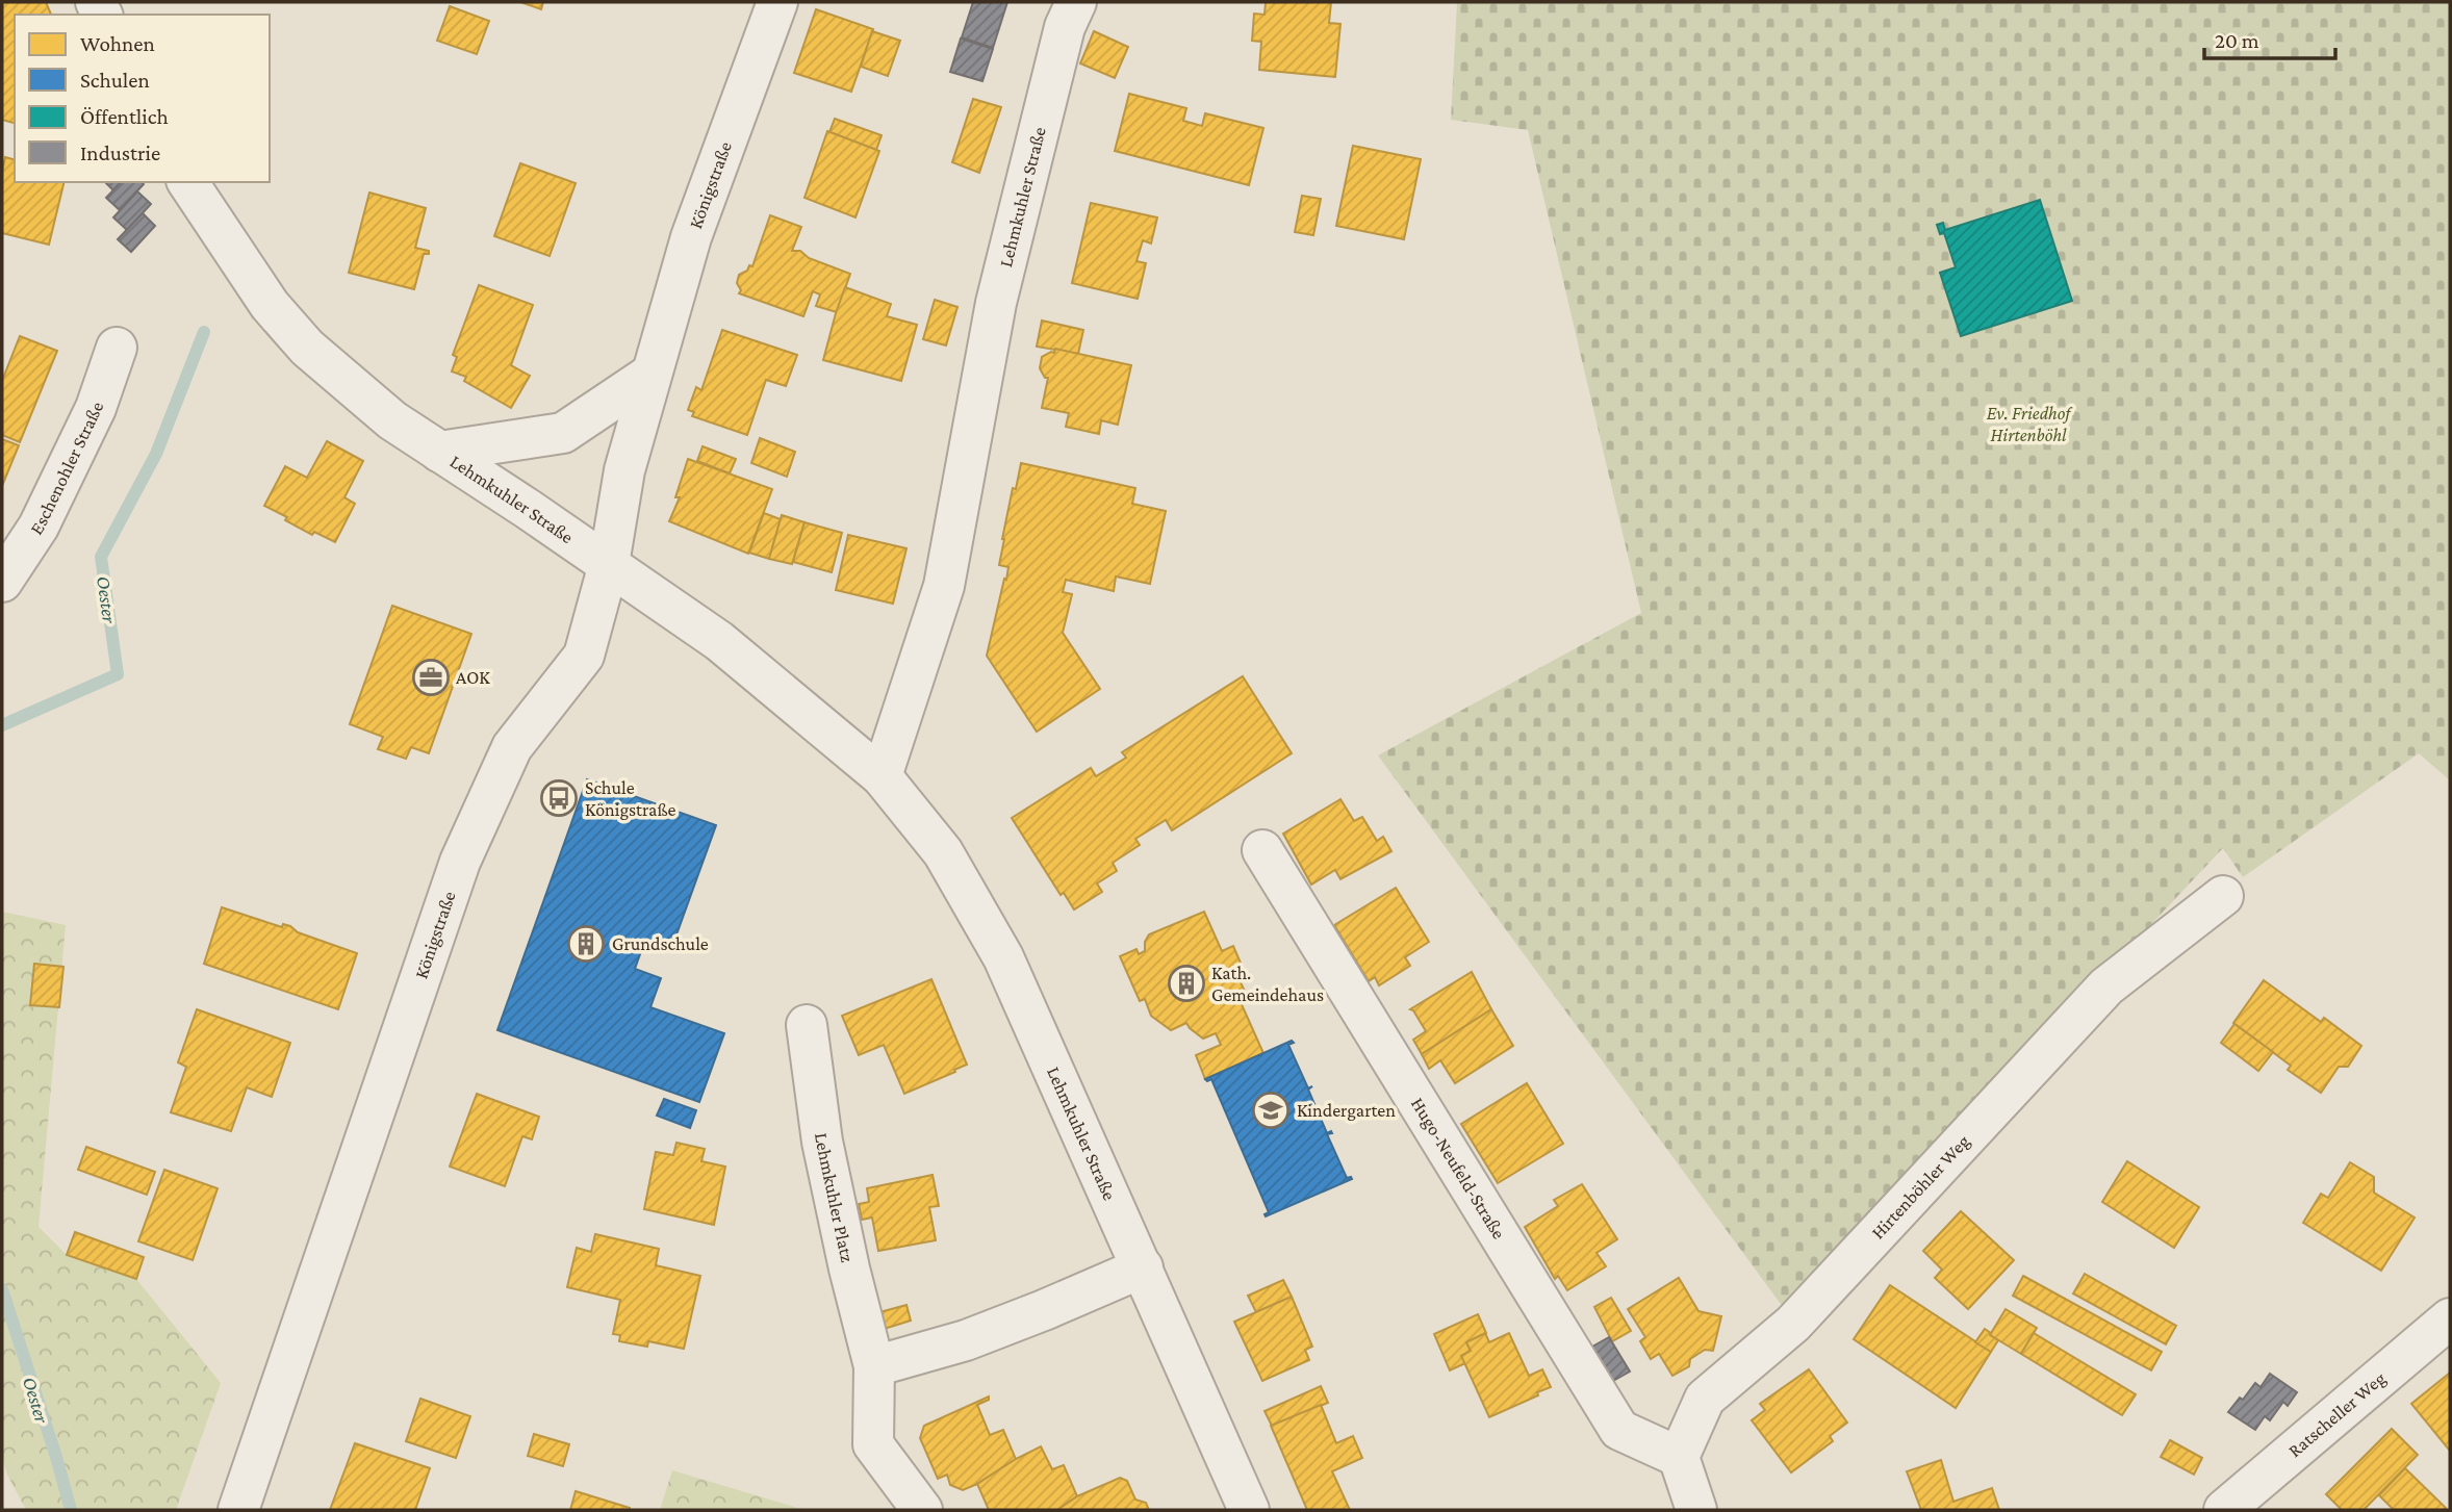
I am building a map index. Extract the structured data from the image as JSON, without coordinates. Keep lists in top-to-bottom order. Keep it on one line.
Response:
{"streets":{"street":["Königstraße","Lehmkuhler Straße","Eschenohler Straße","Hugo-Neufeld-Straße","Hirtenböhler Weg","Lehmkuhler Platz","Ratscheller Weg"]},"crossings":[["Königstraße","Lehmkuhler Straße"],["Hugo-Neufeld-Straße","Hirtenböhler Weg"]],"water":["Oester"],"parks":["Ev. Friedhof Hirtenböhl"],"places":{"office":["AOK"],"bus stop":["Schule Königstraße"],"building":["Grundschule","Kath. Gemeindehaus"],"school or university":["Kindergarten"]},"legend":["Wohnen","Schulen","Öffentlich","Industrie"],"scale_bar":"20 m"}
